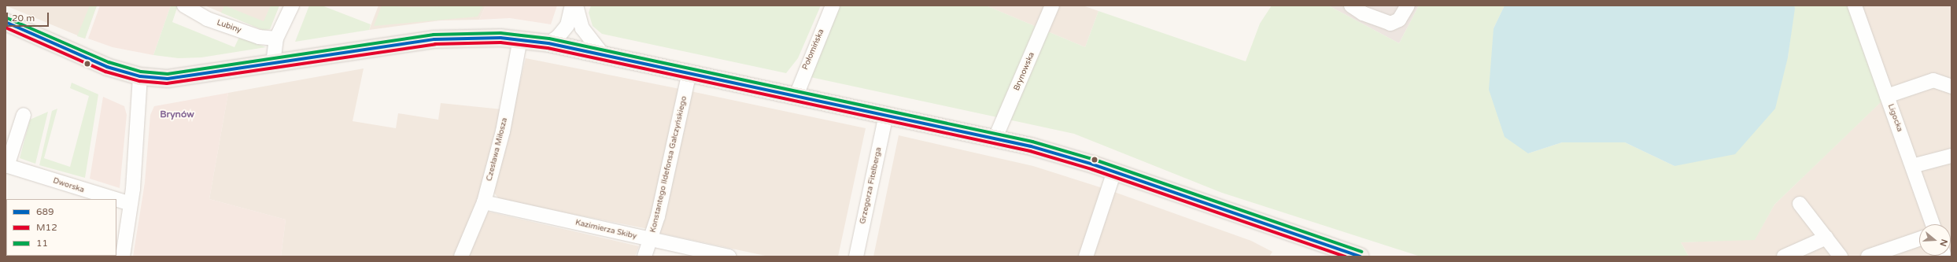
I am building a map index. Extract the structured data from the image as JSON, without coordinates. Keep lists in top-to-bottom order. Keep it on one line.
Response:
{"streets":{"street":["Lubiny","Połomińska","Brynowska","Ligocka","Czesława Miłosza","Konstantego Ildefonsa Gałczyńskiego","Dworska","Grzegorza Fitelberga","Kazimierza Skiby"]},"crossings":[["Czesława Miłosza","Kazimierza Skiby"],["Konstantego Ildefonsa Gałczyńskiego","Kazimierza Skiby"]],"districts":["Brynów"],"lines":["transit line 11","transit line 689","transit line M12"],"legend":["689","M12","11"],"scale_bar":"20 m","north":"right"}
